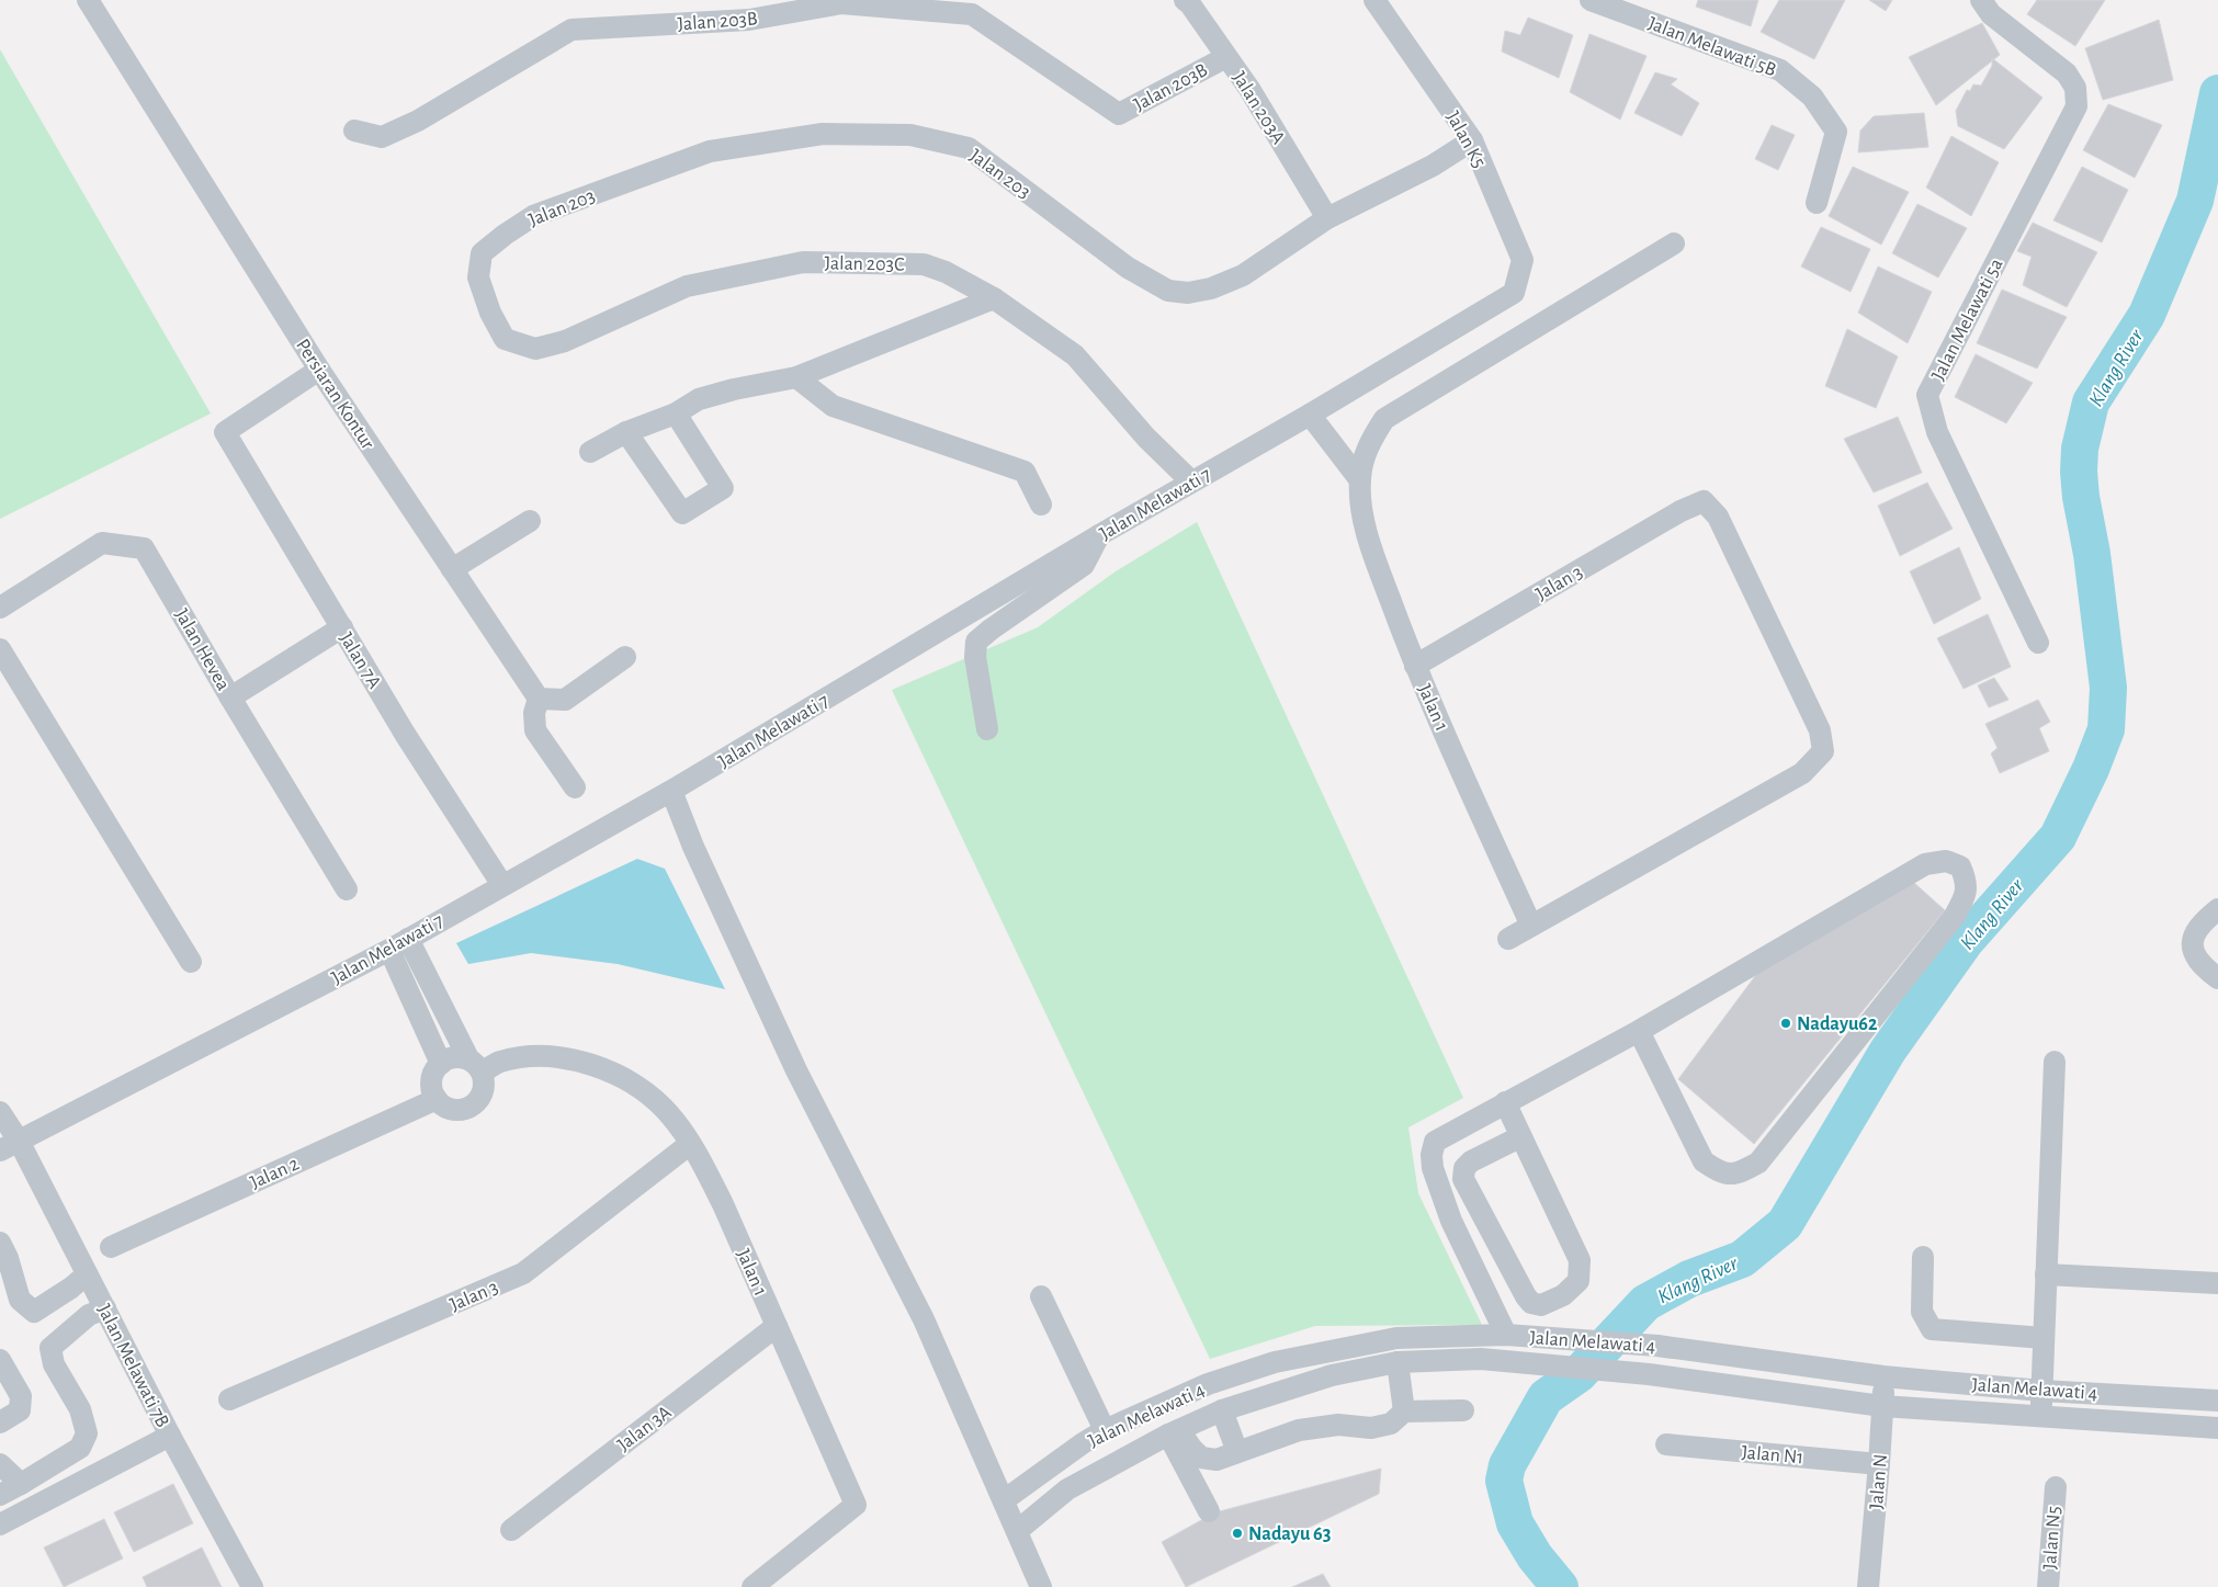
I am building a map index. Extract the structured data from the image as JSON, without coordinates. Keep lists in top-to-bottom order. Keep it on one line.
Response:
{"streets":{"street":["Jalan 203B","Jalan Melawati 5B","Jalan 203A","Jalan K5","Jalan 203","Jalan 203C","Jalan Melawati 5a","Persiaran Kontur","Jalan Melawati 7","Jalan 3","Jalan Hevea","Jalan 7A","Jalan 1","Jalan 2","Jalan Melawati 4","Jalan Melawati 7B","Jalan 3A","Jalan N1","Jalan N","Jalan N5"]},"crossings":[["Jalan 203B","Jalan 203A"],["Jalan 203A","Jalan 203"],["Jalan K5","Jalan 203"],["Jalan K5","Jalan Melawati 7"],["Jalan 203","Jalan 203C"],["Jalan 203C","Jalan Melawati 7"],["Persiaran Kontur","Jalan 7A"],["Jalan Melawati 7","Jalan 7A"],["Jalan Melawati 7","Jalan Melawati 7B"],["Jalan 3","Jalan 1"],["Jalan 1","Jalan 2"],["Jalan 1","Jalan 3A"],["Jalan Melawati 4","Jalan N"],["Jalan N1","Jalan N"]],"water":["Klang River"],"places":["Nadayu62","Nadayu 63"]}
